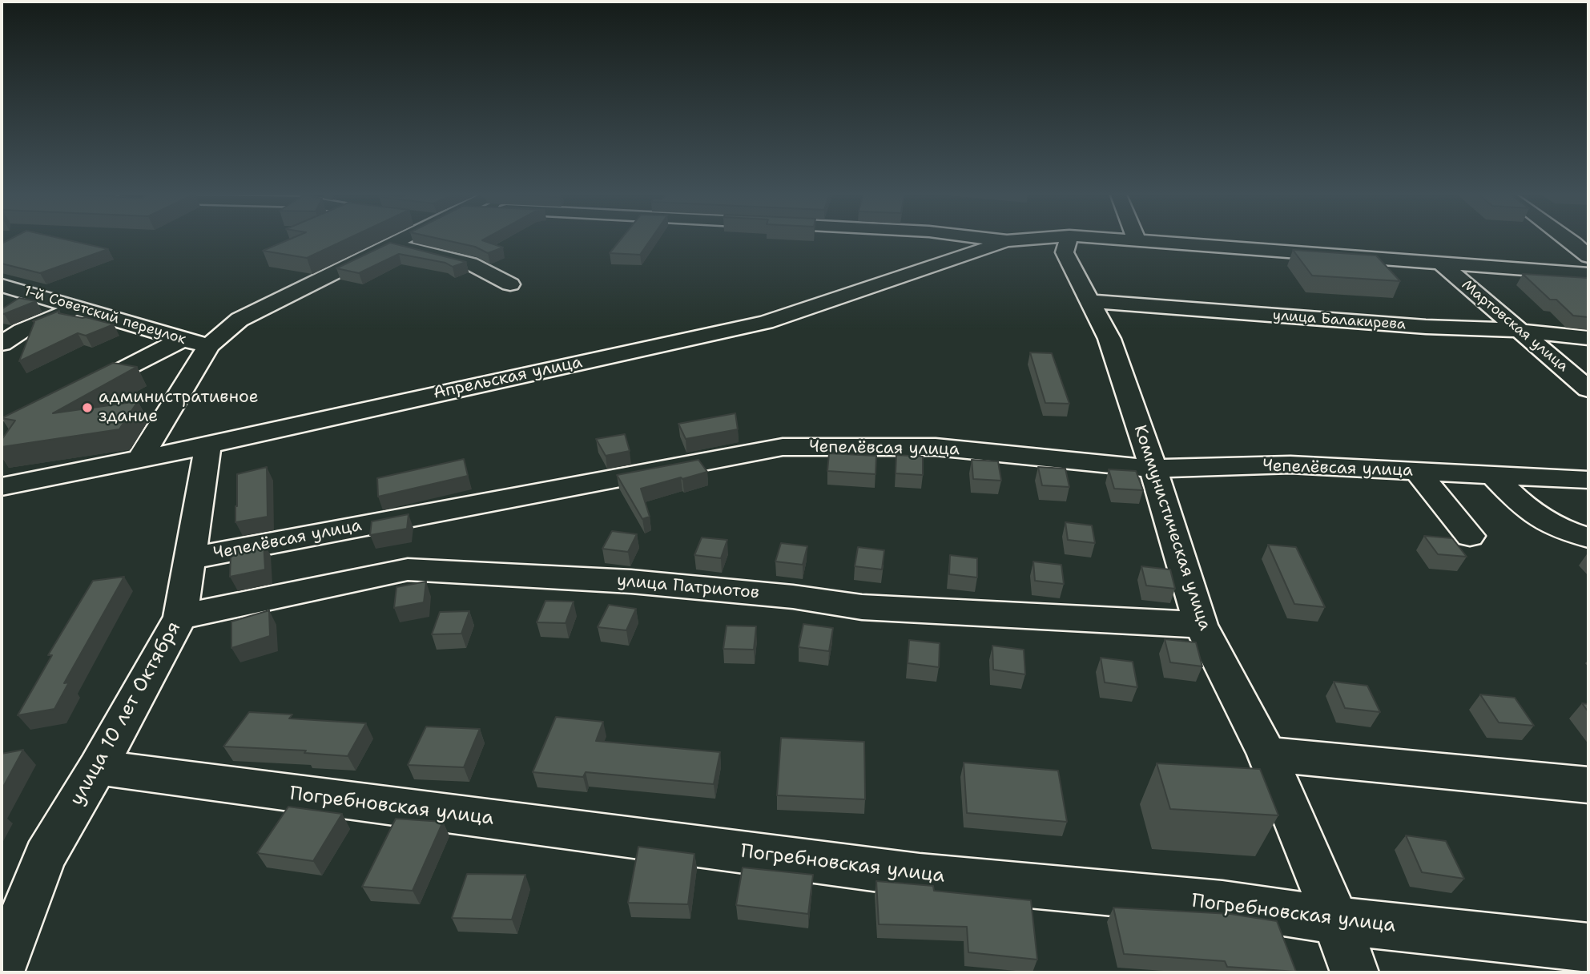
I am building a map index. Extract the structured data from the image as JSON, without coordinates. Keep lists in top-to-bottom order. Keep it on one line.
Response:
{"streets":{"street":["1-й Советский переулок","улица Балакирева","Мартовская улица","Апрельская улица","Чепелёвсая улица","Коммунистическая улица","улица Патриотов","улица 10 лет Октября","Погребновская улица"]},"crossings":[["улица Балакирева","Мартовская улица"],["улица Балакирева","Коммунистическая улица"],["Апрельская улица","улица 10 лет Октября"],["Чепелёвсая улица","Коммунистическая улица"],["Чепелёвсая улица","улица 10 лет Октября"],["Коммунистическая улица","улица Патриотов"],["Коммунистическая улица","Погребновская улица"],["улица Патриотов","улица 10 лет Октября"],["улица 10 лет Октября","Погребновская улица"]],"places":["административное здание"]}
